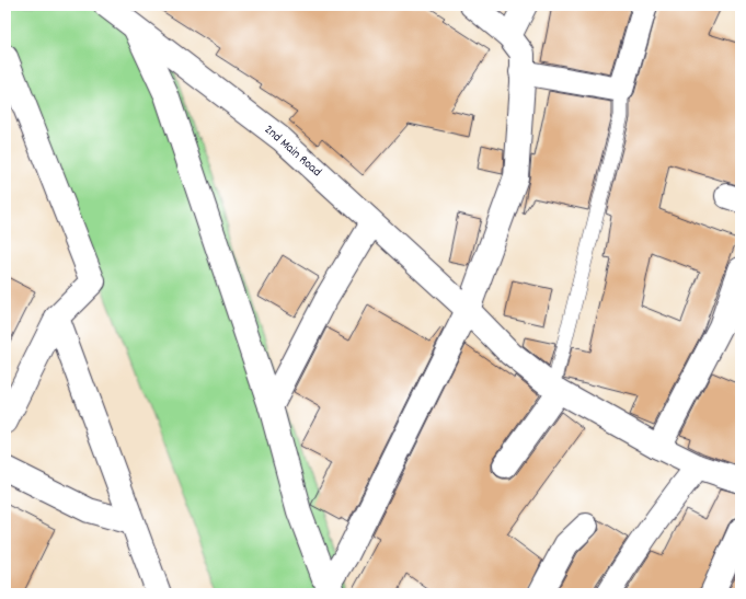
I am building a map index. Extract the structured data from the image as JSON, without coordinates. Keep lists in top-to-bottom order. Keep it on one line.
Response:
{"streets":{"street":["2nd Main Road"]}}
